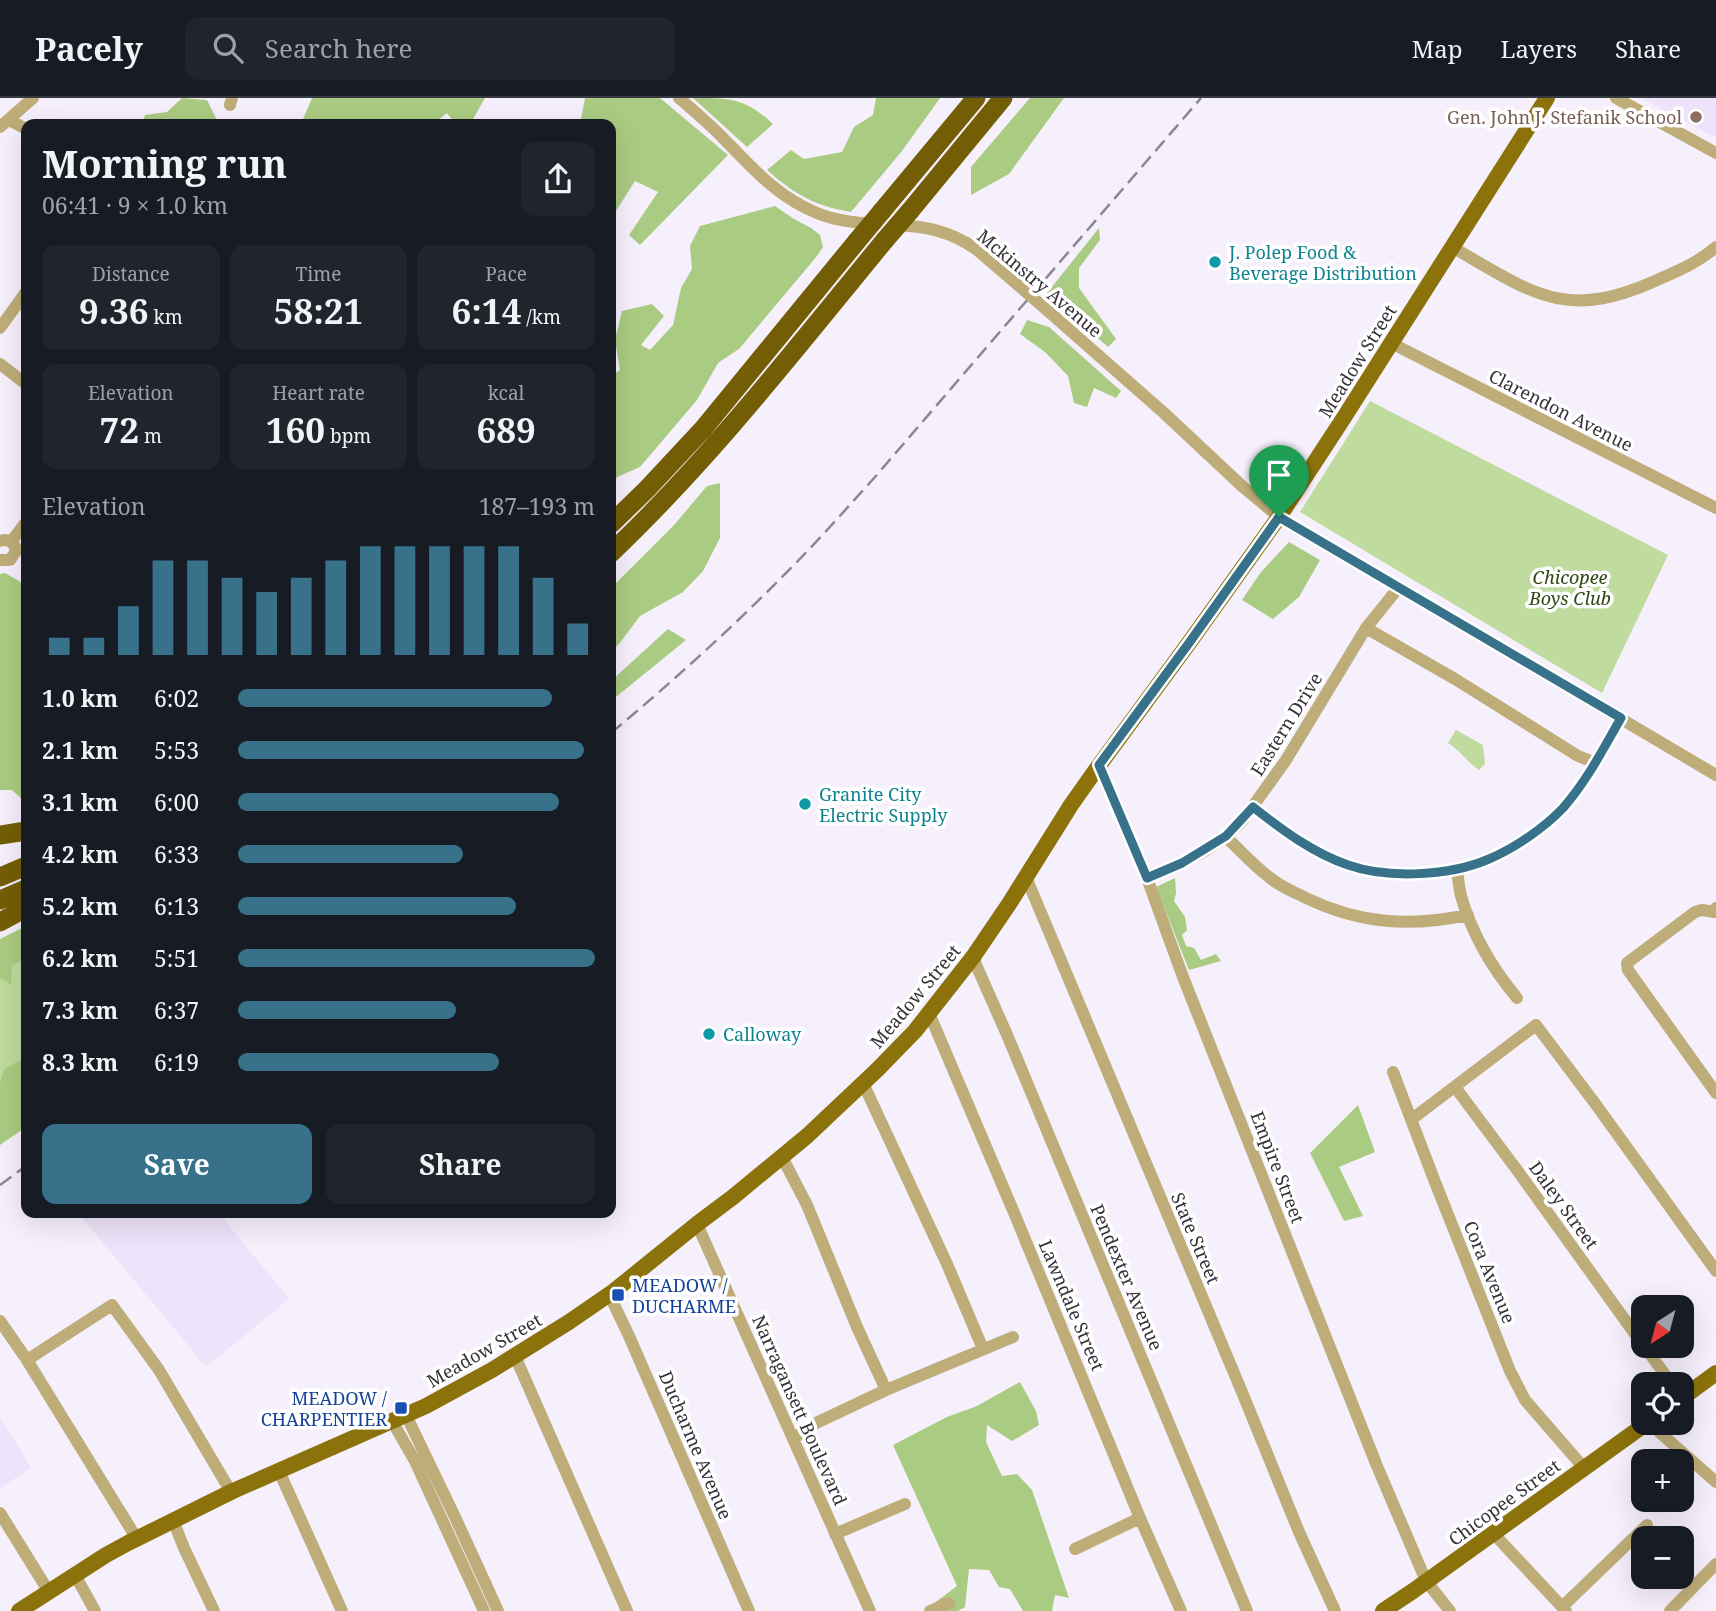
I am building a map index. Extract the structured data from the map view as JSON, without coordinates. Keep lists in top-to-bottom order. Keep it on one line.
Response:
{"streets":{"main road":["Meadow Street","Chicopee Street"],"street":["Mckinstry Avenue","Clarendon Avenue","Eastern Drive","Empire Street","Daley Street","State Street","Cora Avenue","Pendexter Avenue","Lawndale Street","Narragansett Boulevard","Ducharme Avenue"]},"crossings":[["Mckinstry Avenue","Meadow Street"],["Meadow Street","Clarendon Avenue"],["Meadow Street","Empire Street"],["Meadow Street","State Street"],["Meadow Street","Pendexter Avenue"],["Meadow Street","Lawndale Street"],["Meadow Street","Narragansett Boulevard"],["Meadow Street","Ducharme Avenue"],["Eastern Drive","Empire Street"],["Empire Street","Chicopee Street"],["Cora Avenue","Chicopee Street"]],"parks":["Chicopee Boys Club"],"places":{"other":["Gen. John J. Stefanik School","J. Polep Food & Beverage Distribution","Granite City Electric Supply","Calloway"],"transit":["MEADOW / DUCHARME","MEADOW / CHARPENTIER"]},"north":"bottom left","page":{"header":"Pacely","search":"Search here","nav":["Map","Layers","Share"],"heading":["Morning run","06:41 · 9 × 1.0 km"],"stats":[["Distance","9.36 km"],["Time","58:21"],["Pace","6:14 /km"],["Elevation","72 m"],["Heart rate","160 bpm"],["kcal","689"]],"chart":["Elevation","187–193 m"],"list":[{"name":"1.0 km","note":"6:02"},{"name":"2.1 km","note":"5:53"},{"name":"3.1 km","note":"6:00"},{"name":"4.2 km","note":"6:33"},{"name":"5.2 km","note":"6:13"},{"name":"6.2 km","note":"5:51"},{"name":"7.3 km","note":"6:37"},{"name":"8.3 km","note":"6:19"}],"buttons":["Save","Share"],"map_buttons":["+","−"]}}
